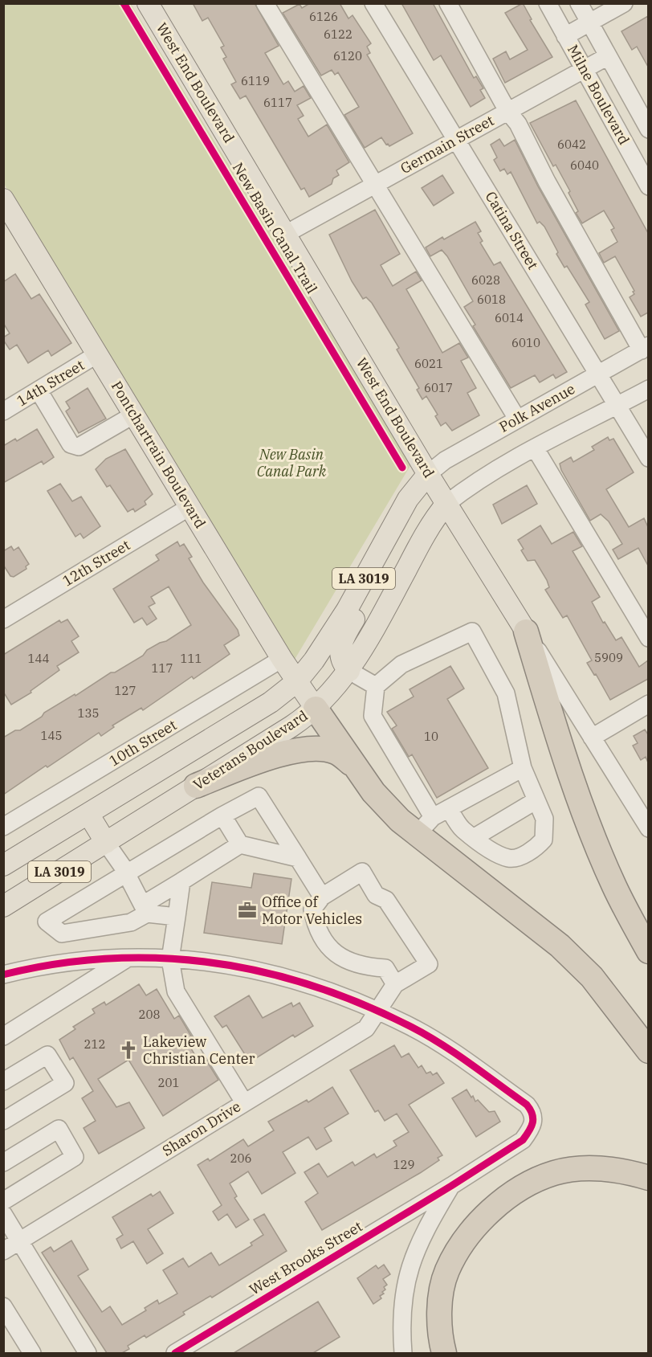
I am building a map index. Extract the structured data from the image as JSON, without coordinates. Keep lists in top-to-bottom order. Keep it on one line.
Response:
{"streets":{"main road":["West End Boulevard","Pontchartrain Boulevard","LA 3019","Veterans Boulevard"],"street":["Milne Boulevard","Germain Street","Catina Street","14th Street","Polk Avenue","12th Street","10th Street","Sharon Drive","West Brooks Street"],"cycle path":["New Basin Canal Trail"]},"crossings":[["West End Boulevard","Germain Street"],["West End Boulevard","Polk Avenue"],["West End Boulevard","Veterans Boulevard"],["Milne Boulevard","Germain Street"],["Germain Street","Catina Street"],["Catina Street","Polk Avenue"],["14th Street","Pontchartrain Boulevard"],["Polk Avenue","Veterans Boulevard"],["Pontchartrain Boulevard","12th Street"],["Pontchartrain Boulevard","10th Street"],["Pontchartrain Boulevard","Veterans Boulevard"],["Sharon Drive","West Brooks Street"]],"parks":["New Basin Canal Park"],"places":{"office":["Office of Motor Vehicles"],"church":["Lakeview Christian Center"]},"house_numbers":["6126","6122","6120","6119","6117","6042","6040","6028","6018","6014","6010","6021","6017","5909","144","111","117","127","135","145","10","208","212","201","206","129"]}
